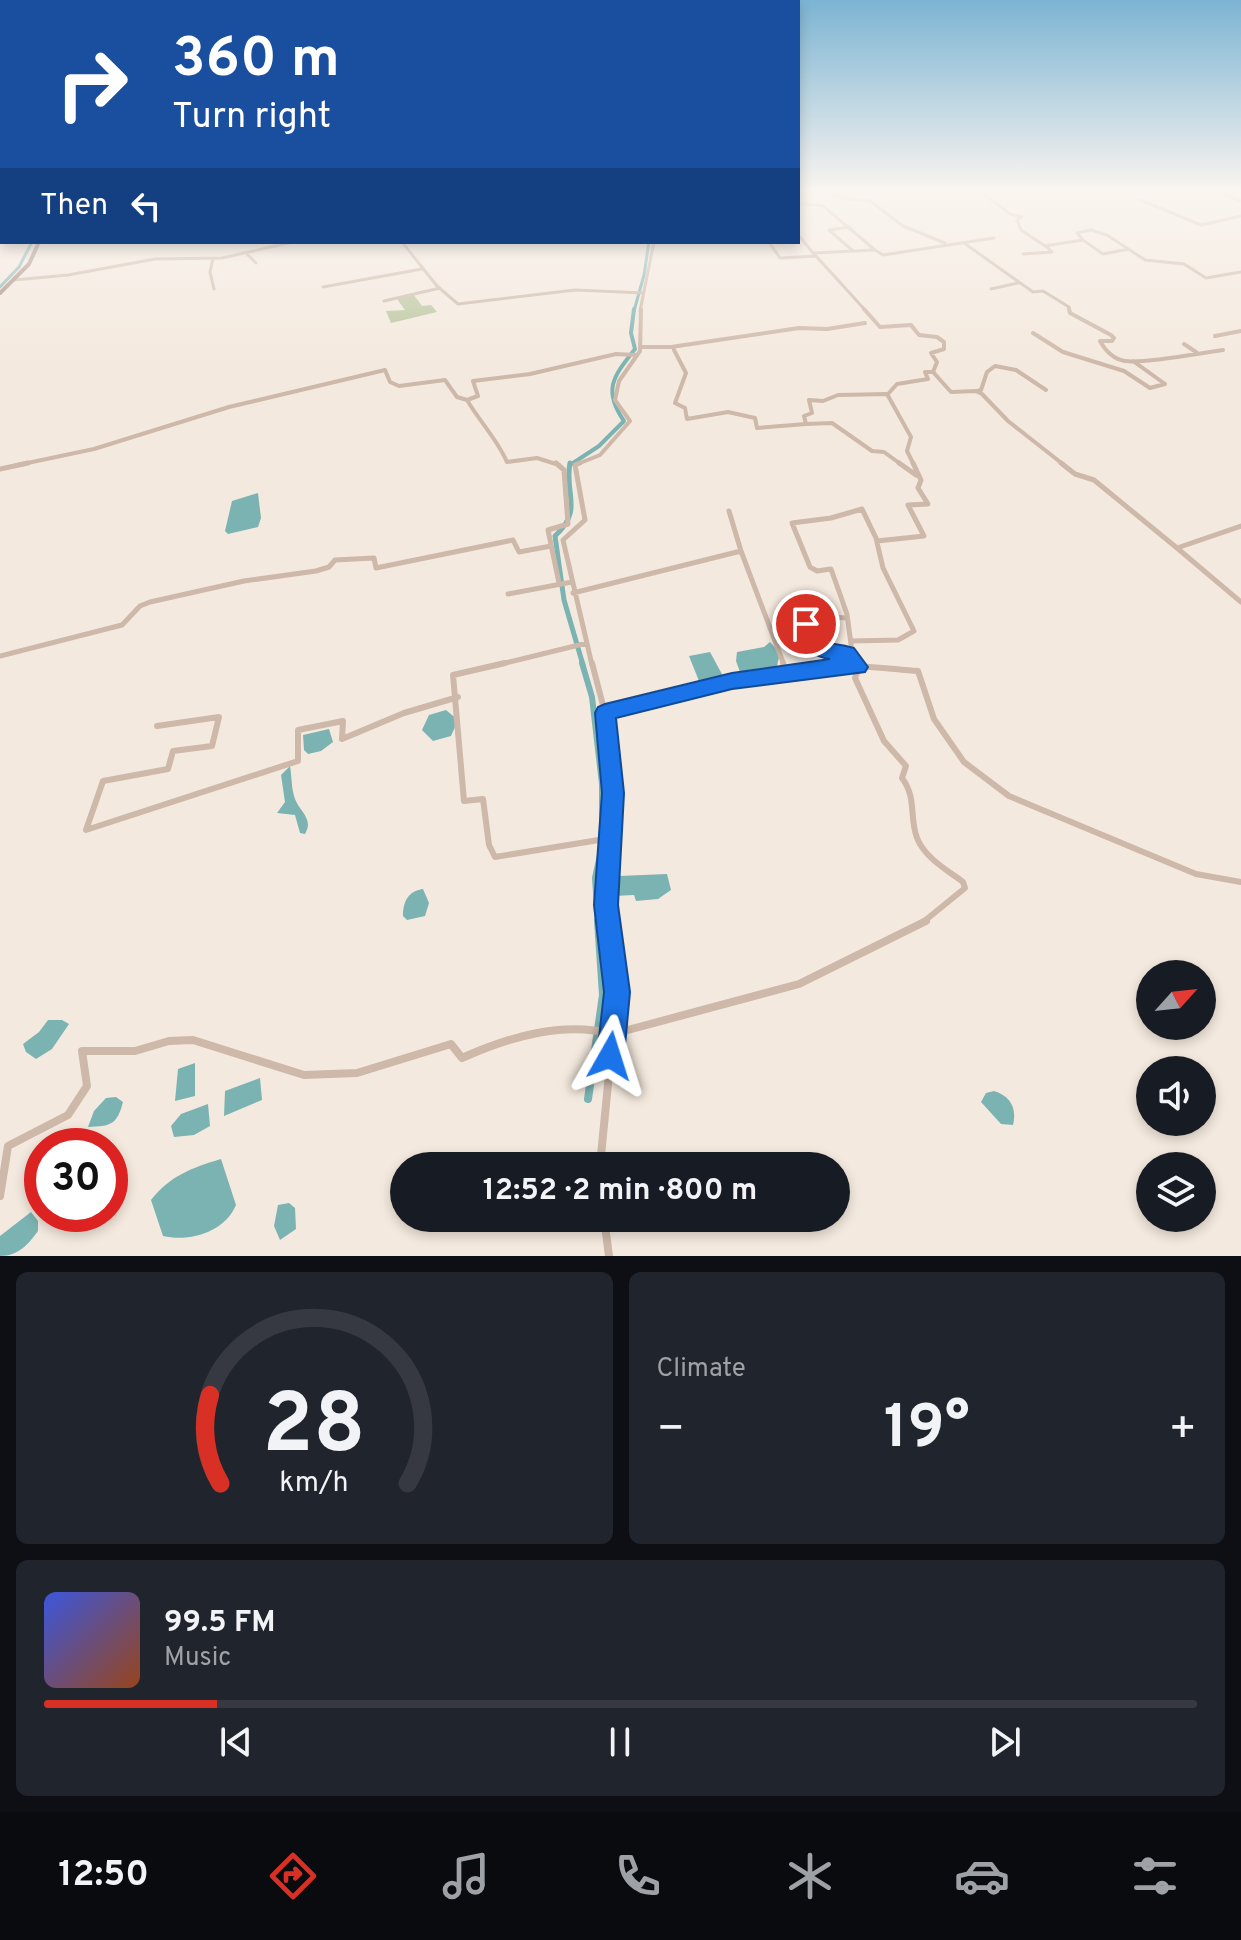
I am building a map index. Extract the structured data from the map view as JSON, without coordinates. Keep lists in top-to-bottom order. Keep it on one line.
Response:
{"north":"top right","page":{"turn":["360 m","Turn right"],"then":"Then","limit":"30","trip":"12:52 · 2 min · 800 m","tile":"Climate","heat":["−","19°","+"],"song":["99.5 FM","Music"],"tabs":"12:50","gauge":["28","km/h"]}}
